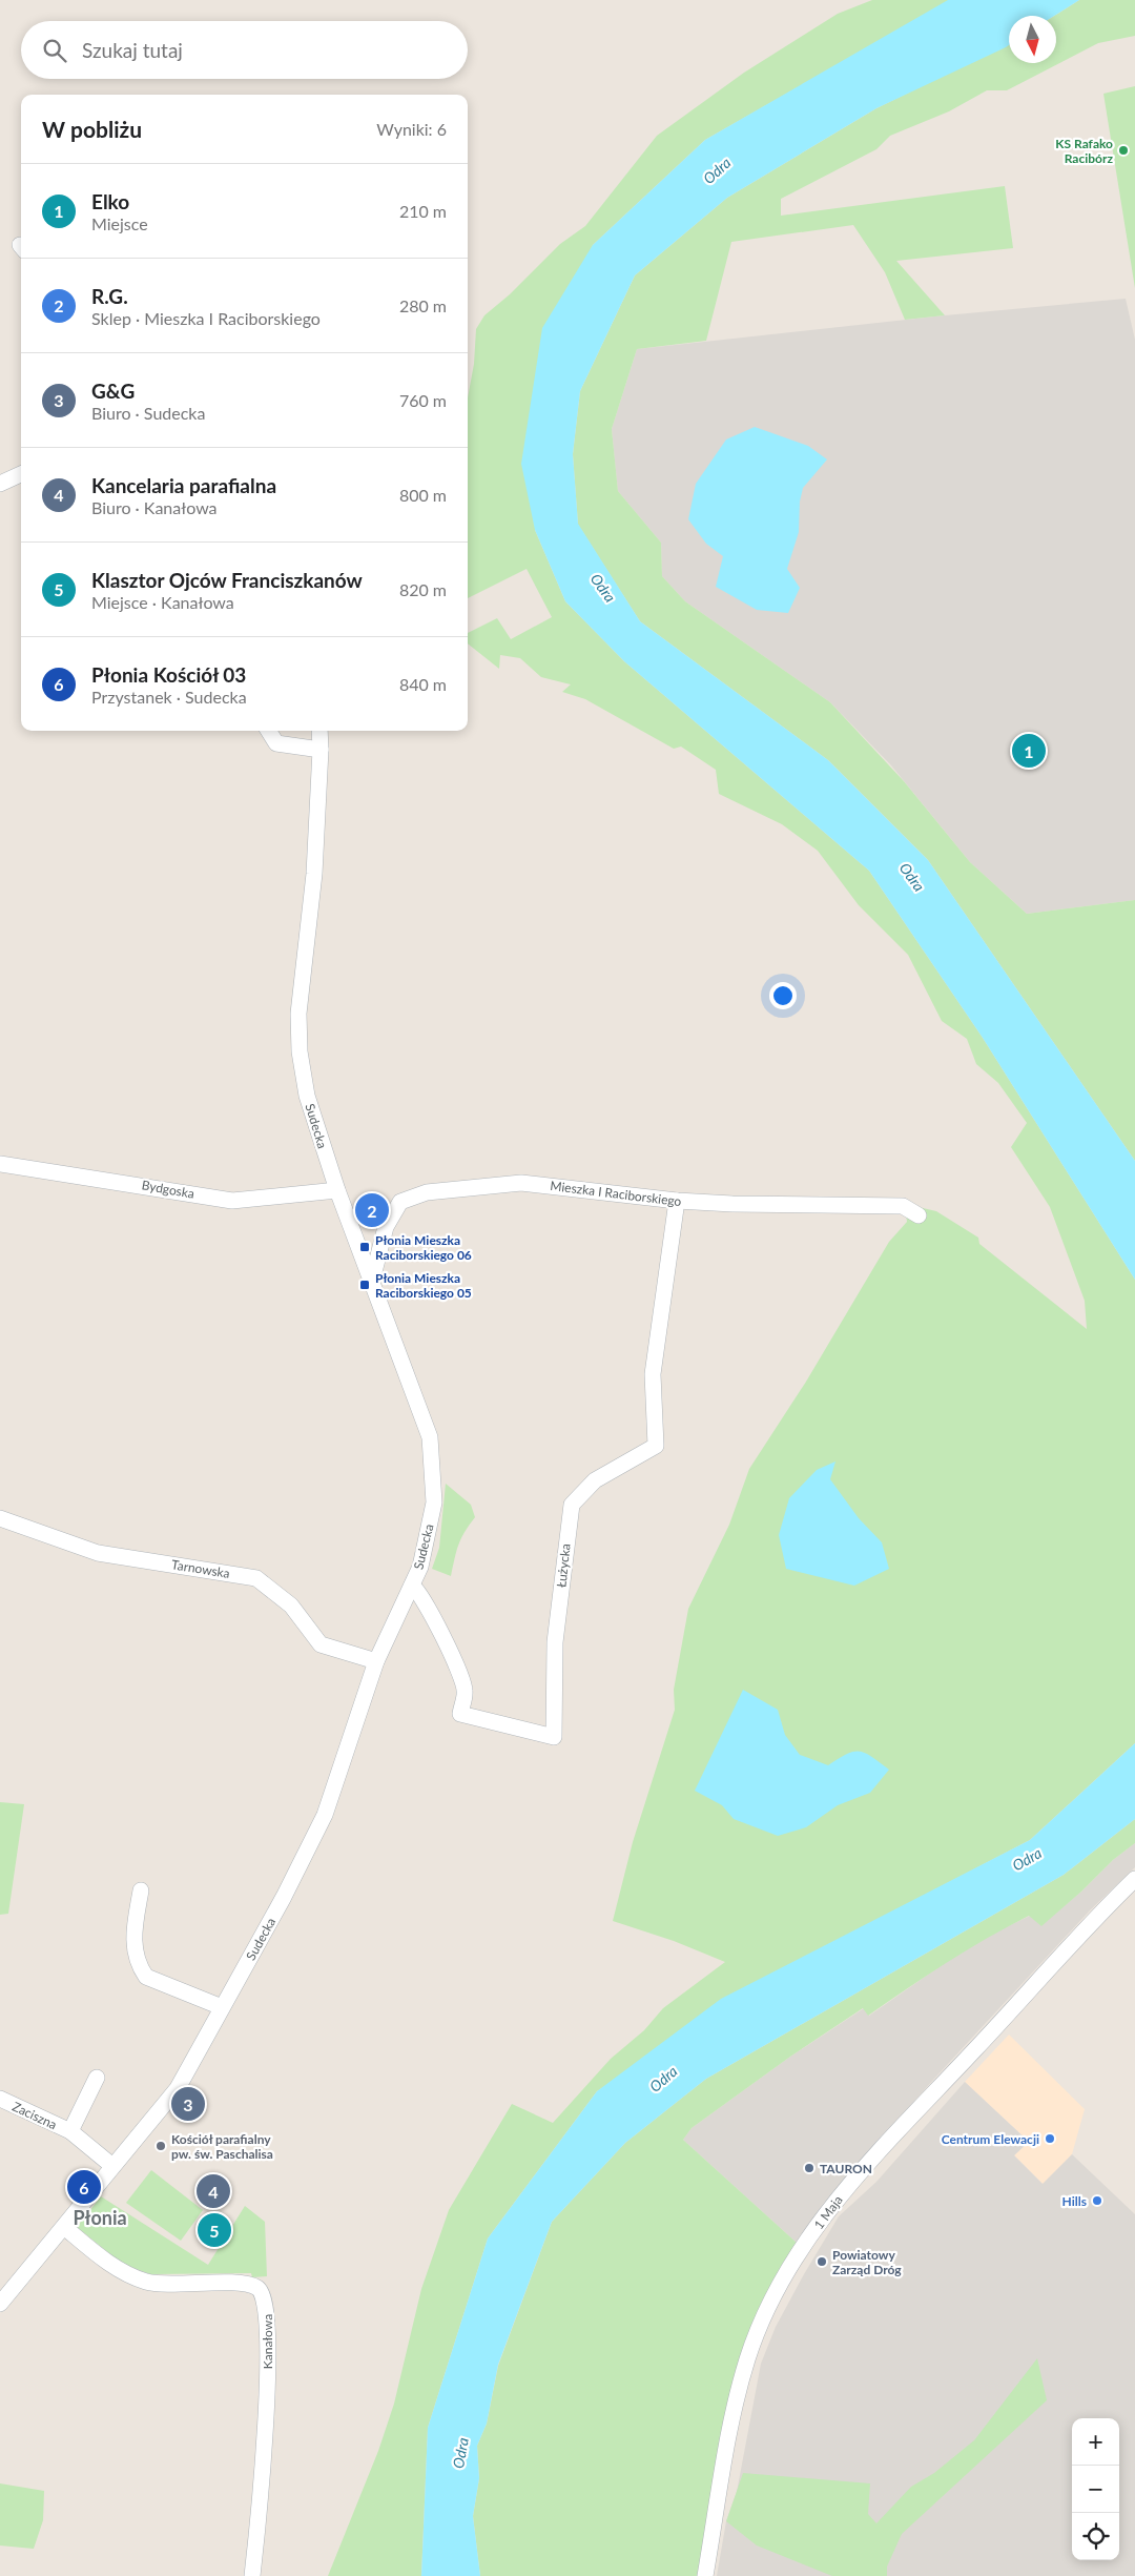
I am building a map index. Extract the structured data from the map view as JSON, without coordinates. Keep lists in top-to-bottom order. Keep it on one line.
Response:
{"streets":{"street":["Sudecka","Bydgoska","Mieszka I Raciborskiego","Łużycka","Tarnowska","Zaciszna","1 Maja","Kanałowa"]},"crossings":[["Sudecka","Bydgoska"],["Sudecka","Mieszka I Raciborskiego"],["Sudecka","Łużycka"],["Sudecka","Tarnowska"],["Sudecka","Zaciszna"],["Sudecka","Kanałowa"],["Mieszka I Raciborskiego","Łużycka"]],"districts":["Płonia"],"water":["Odra"],"places":{"other":["KS Rafako Racibórz","Centrum Elewacji","Kościół parafialny pw. św. Paschalisa","TAURON","Hills","Powiatowy Zarząd Dróg"],"transit":["Płonia Mieszka Raciborskiego 06","Płonia Mieszka Raciborskiego 05"]},"north":"bottom","page":{"search":"Szukaj tutaj","heading":["W pobliżu","Wyniki: 6"],"list":[{"mark":"1","name":"Elko","note":"Miejsce","value":"210 m"},{"mark":"2","name":"R.G.","note":"Sklep · Mieszka I Raciborskiego","value":"280 m"},{"mark":"3","name":"G&G","note":"Biuro · Sudecka","value":"760 m"},{"mark":"4","name":"Kancelaria parafialna","note":"Biuro · Kanałowa","value":"800 m"},{"mark":"5","name":"Klasztor Ojców Franciszkanów","note":"Miejsce · Kanałowa","value":"820 m"},{"mark":"6","name":"Płonia Kościół 03","note":"Przystanek · Sudecka","value":"840 m"}],"pins":["1","2","3","6","4","5"],"map_buttons":["+","−"]}}
